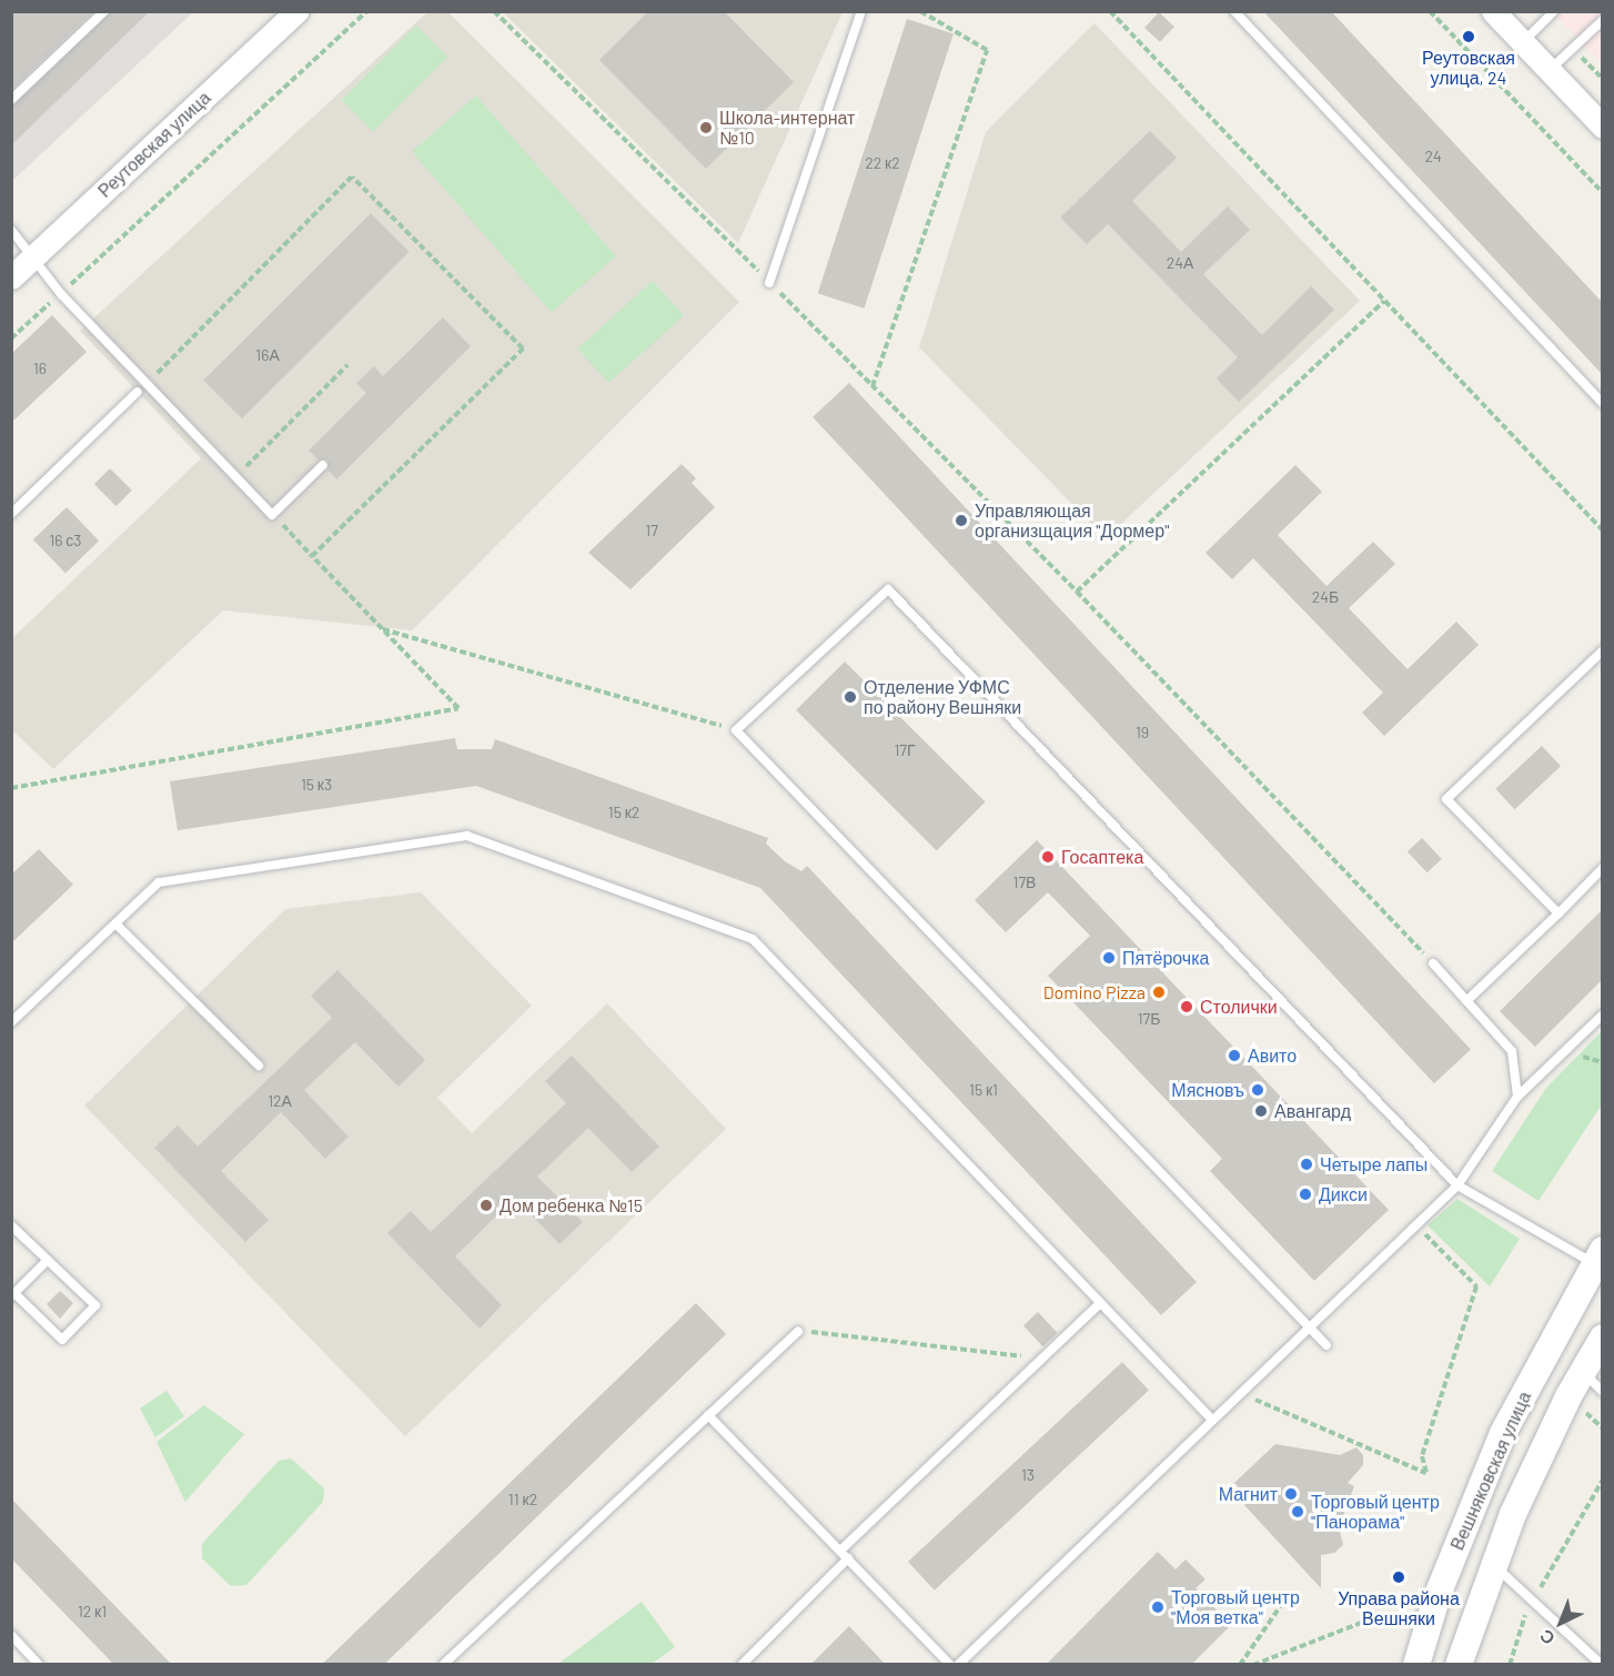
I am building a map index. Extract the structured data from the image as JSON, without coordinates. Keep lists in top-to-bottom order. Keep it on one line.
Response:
{"streets":{"main road":["Вешняковская улица"],"street":["Реутовская улица"]},"places":["Реутовская улица, 24","Школа-интернат №10","Управляющая организщация \"Дормер\"","Отделение УФМС по району Вешняки","Госаптека","Пятёрочка","Domino Pizza","Столички","Авито","Мясновъ","Авангард","Четыре лапы","Дикси","Дом ребенка №15","Магнит","Торговый центр \"Панорама\"","Управа района Вешняки","Торговый центр \"Моя ветка\""],"house_numbers":["24","22 к2","24А","16А","16","17","16 с3","24Б","19","17Г","15 к3","15 к2","17В","17Б","15 к1","12А","13","11 к2","12 к1"],"north":"bottom left"}
